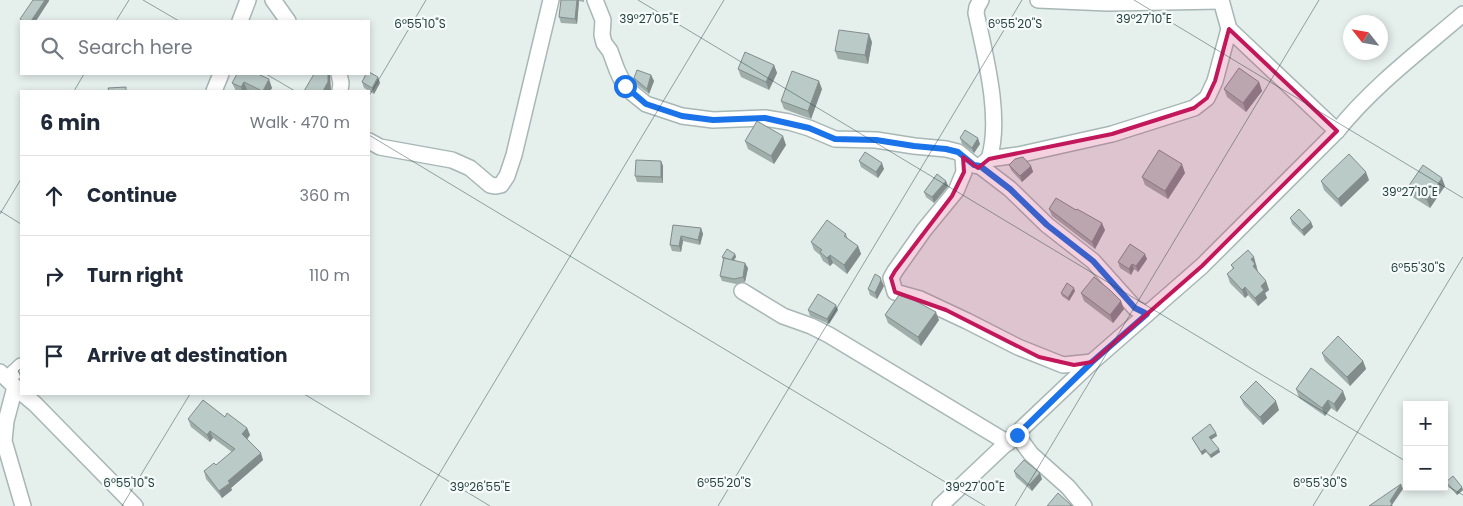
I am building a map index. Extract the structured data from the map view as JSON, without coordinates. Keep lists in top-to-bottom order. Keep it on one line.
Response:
{"north":"top left","page":{"search":"Search here","heading":["6 min","Walk · 470 m"],"list":[["Continue","360 m"],["Turn right","110 m"],"Arrive at destination"],"map_buttons":["+","−"]},"coordinates":["39°27'05\"E","39°27'10\"E","6°55'10\"S","6°55'20\"S","6°55'30\"S","39°26'55\"E","39°27'00\"E"]}
